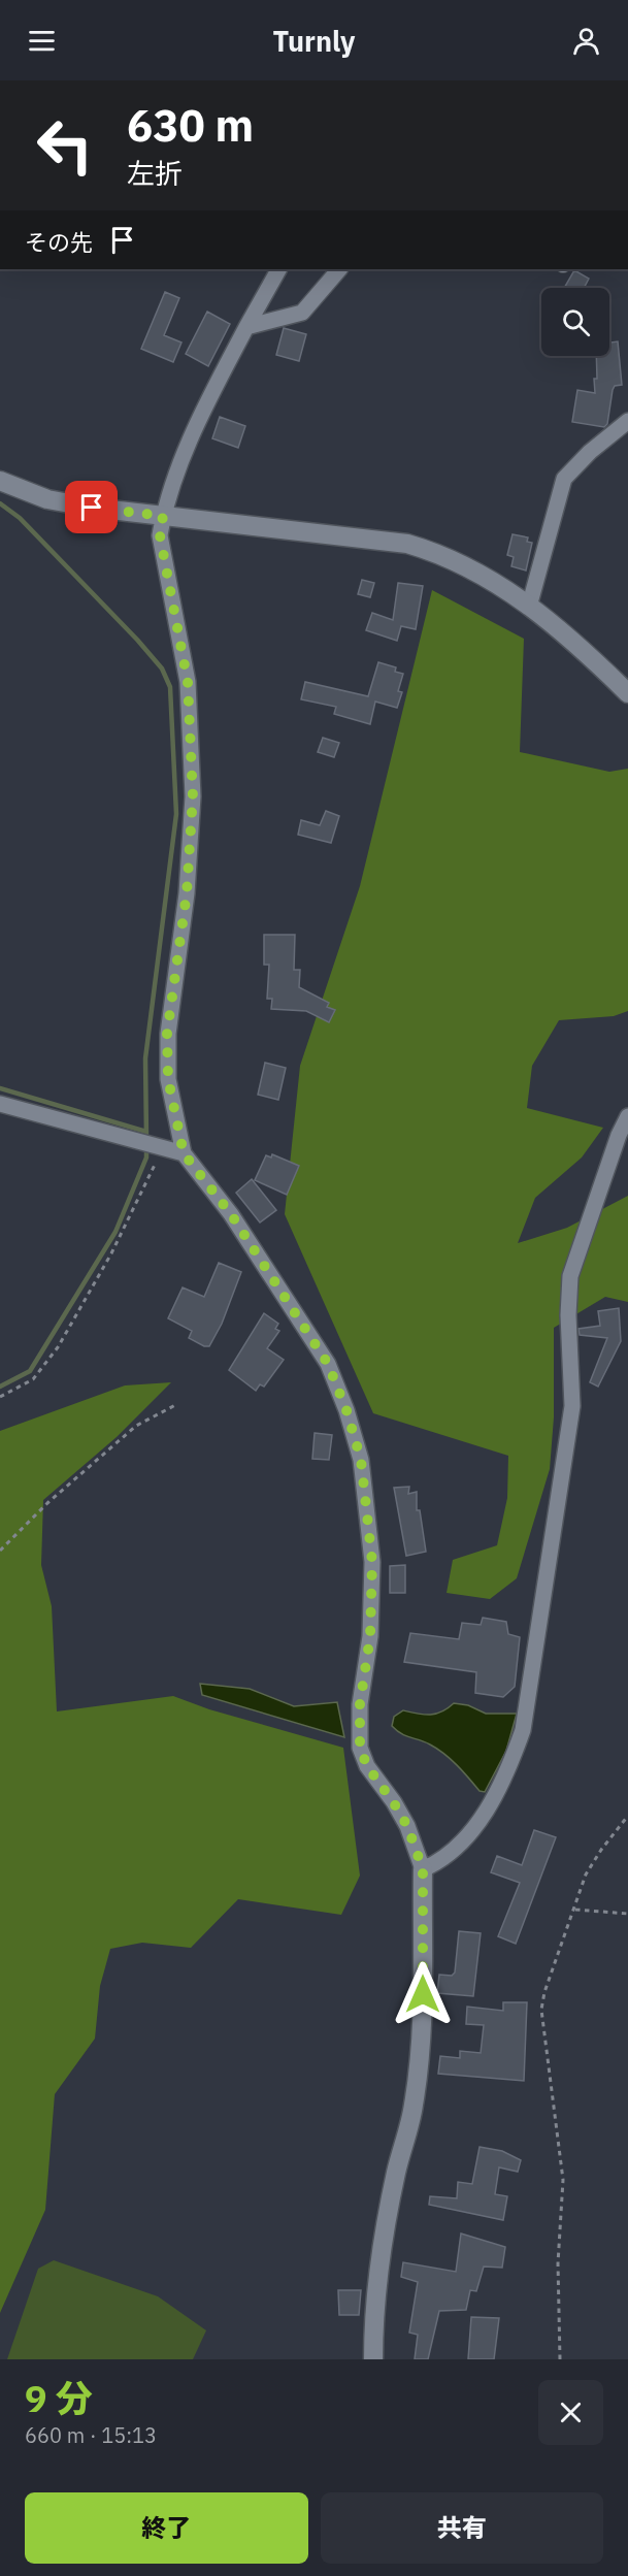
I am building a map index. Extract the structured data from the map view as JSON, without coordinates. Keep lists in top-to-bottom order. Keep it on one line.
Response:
{"page":{"header":"Turnly","turn":["630 m","左折"],"then":"その先","heading":["9 分","660 m · 15:13"],"buttons":["終了","共有"]}}
